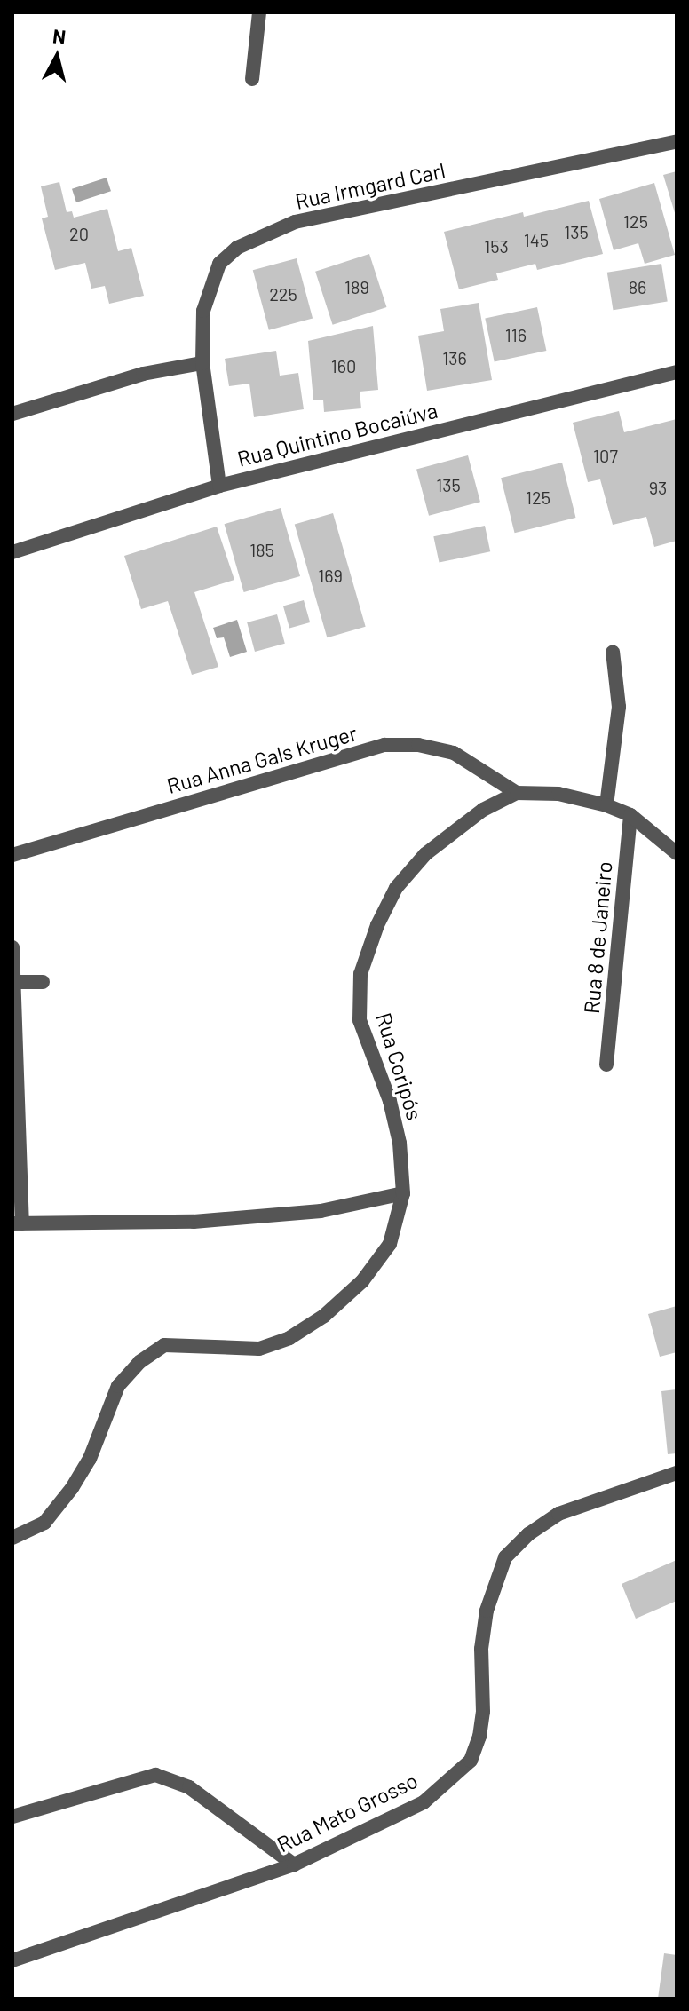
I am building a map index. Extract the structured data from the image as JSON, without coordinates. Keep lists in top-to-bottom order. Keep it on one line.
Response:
{"streets":{"street":["Rua Irmgard Carl","Rua Quintino Bocaiúva","Rua Anna Gals Kruger","Rua 8 de Janeiro","Rua Coripós","Rua Mato Grosso"]},"crossings":[["Rua Irmgard Carl","Rua Quintino Bocaiúva"],["Rua Anna Gals Kruger","Rua Coripós"],["Rua 8 de Janeiro","Rua Coripós"]],"house_numbers":["125","135","20","145","153","189","86","225","116","136","160","107","135","93","125","185","169"],"north":"top"}
